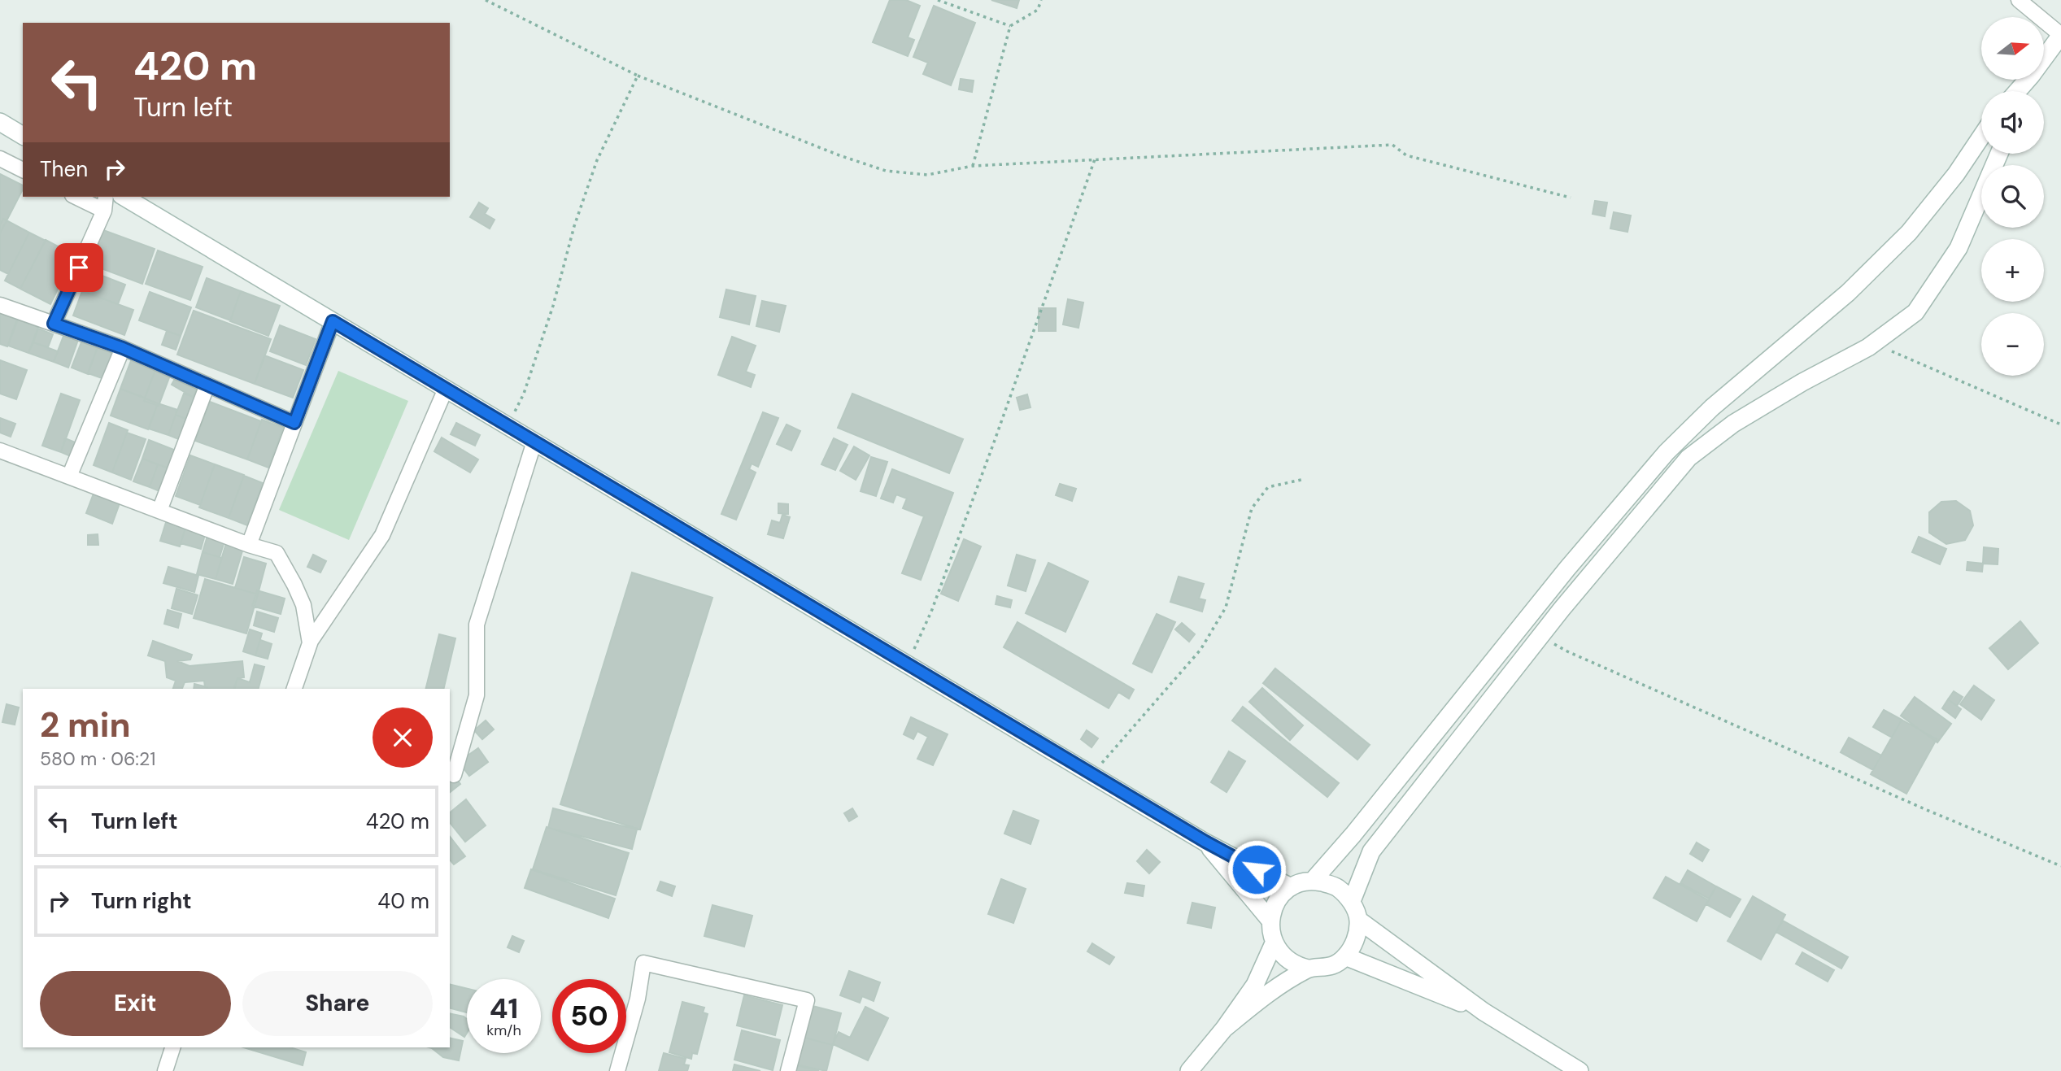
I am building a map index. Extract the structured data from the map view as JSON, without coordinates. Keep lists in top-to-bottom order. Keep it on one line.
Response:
{"north":"right","page":{"map_buttons":["+","−"],"turn":["420 m","Turn left"],"then":"Then","heading":["2 min","580 m · 06:21"],"list":[{"name":"Turn left","value":"420 m"},{"name":"Turn right","value":"40 m"}],"buttons":["Exit","Share"],"speed":"41 km/h","limit":"50"}}
